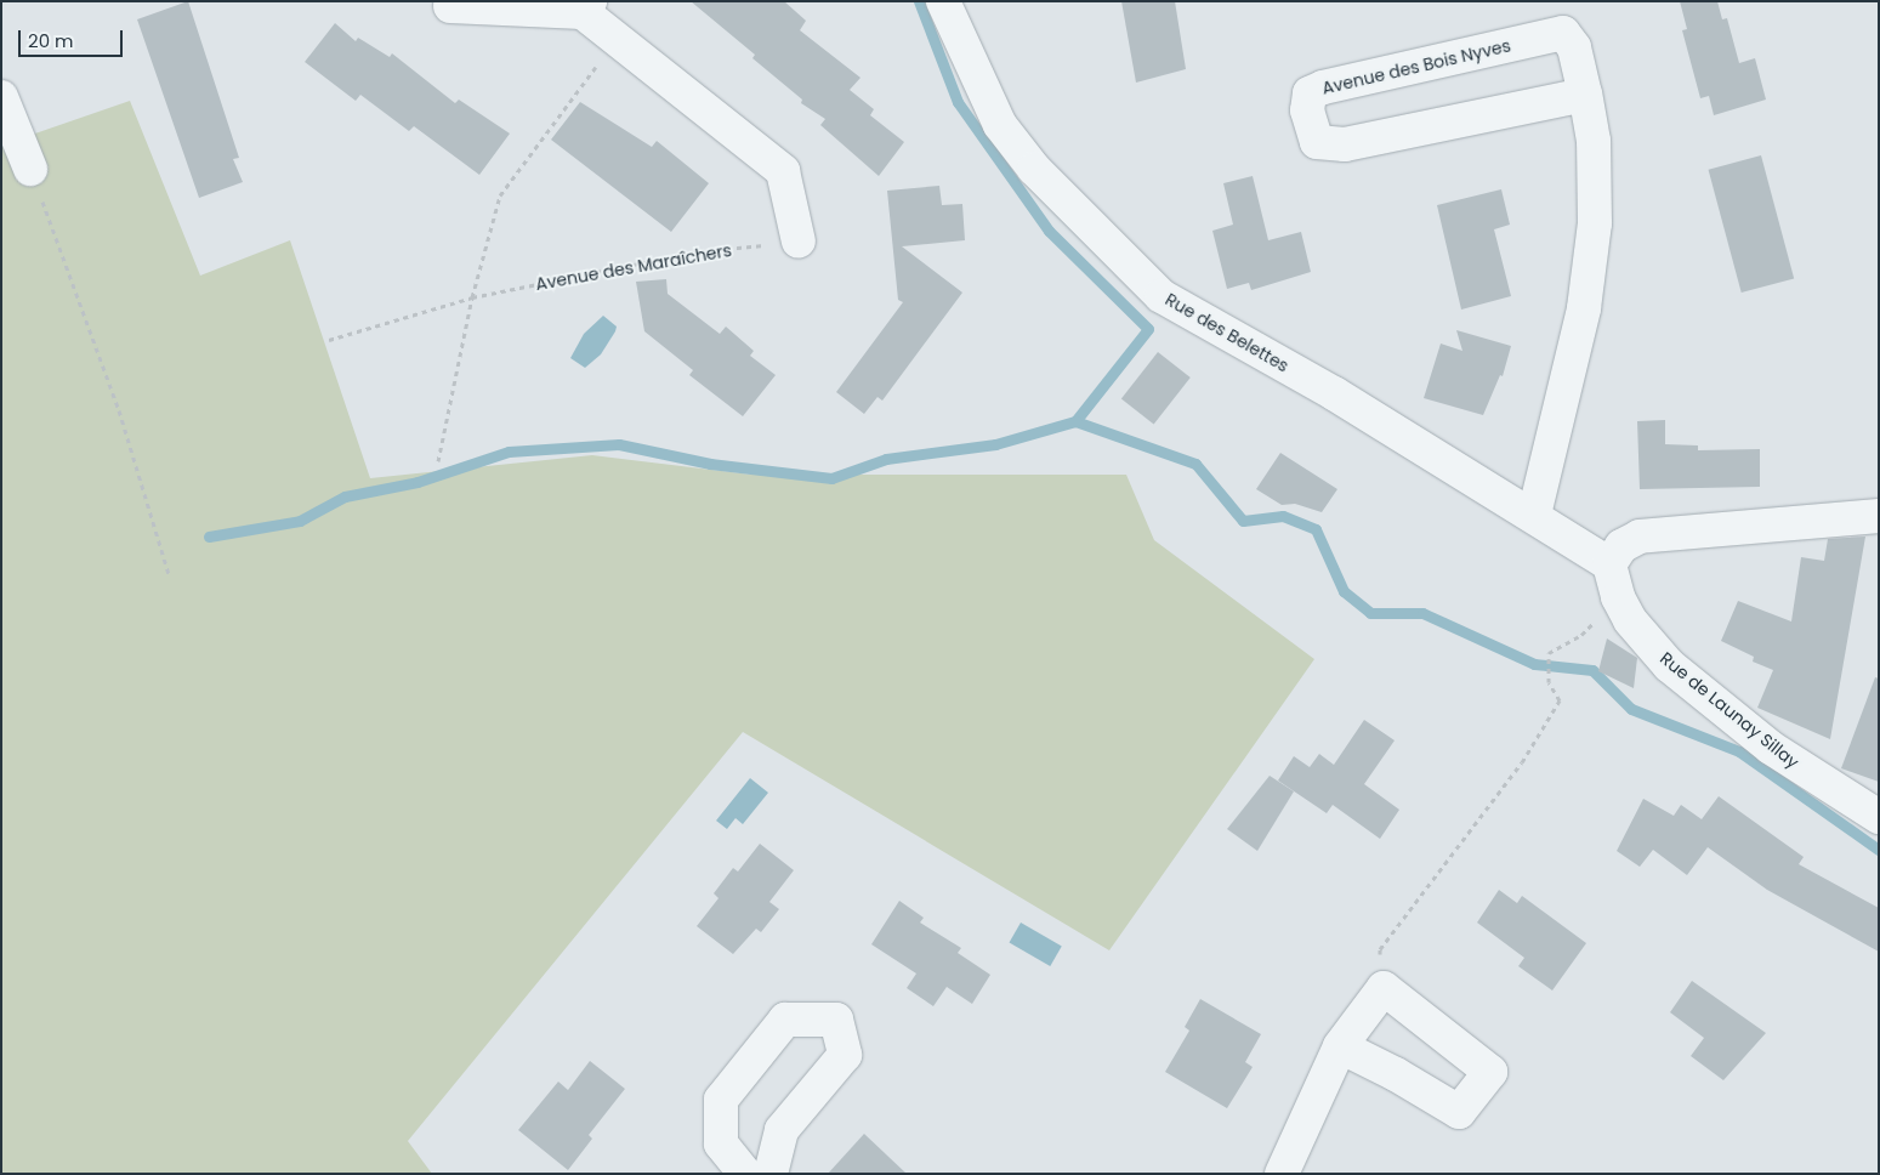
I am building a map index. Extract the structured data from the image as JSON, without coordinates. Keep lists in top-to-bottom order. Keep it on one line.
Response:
{"streets":{"street":["Avenue des Bois Nyves","Rue des Belettes","Rue de Launay Sillay"],"path":["Avenue des Maraîchers"]},"crossings":[["Avenue des Bois Nyves","Rue des Belettes"],["Rue des Belettes","Rue de Launay Sillay"]],"scale_bar":"20 m"}
